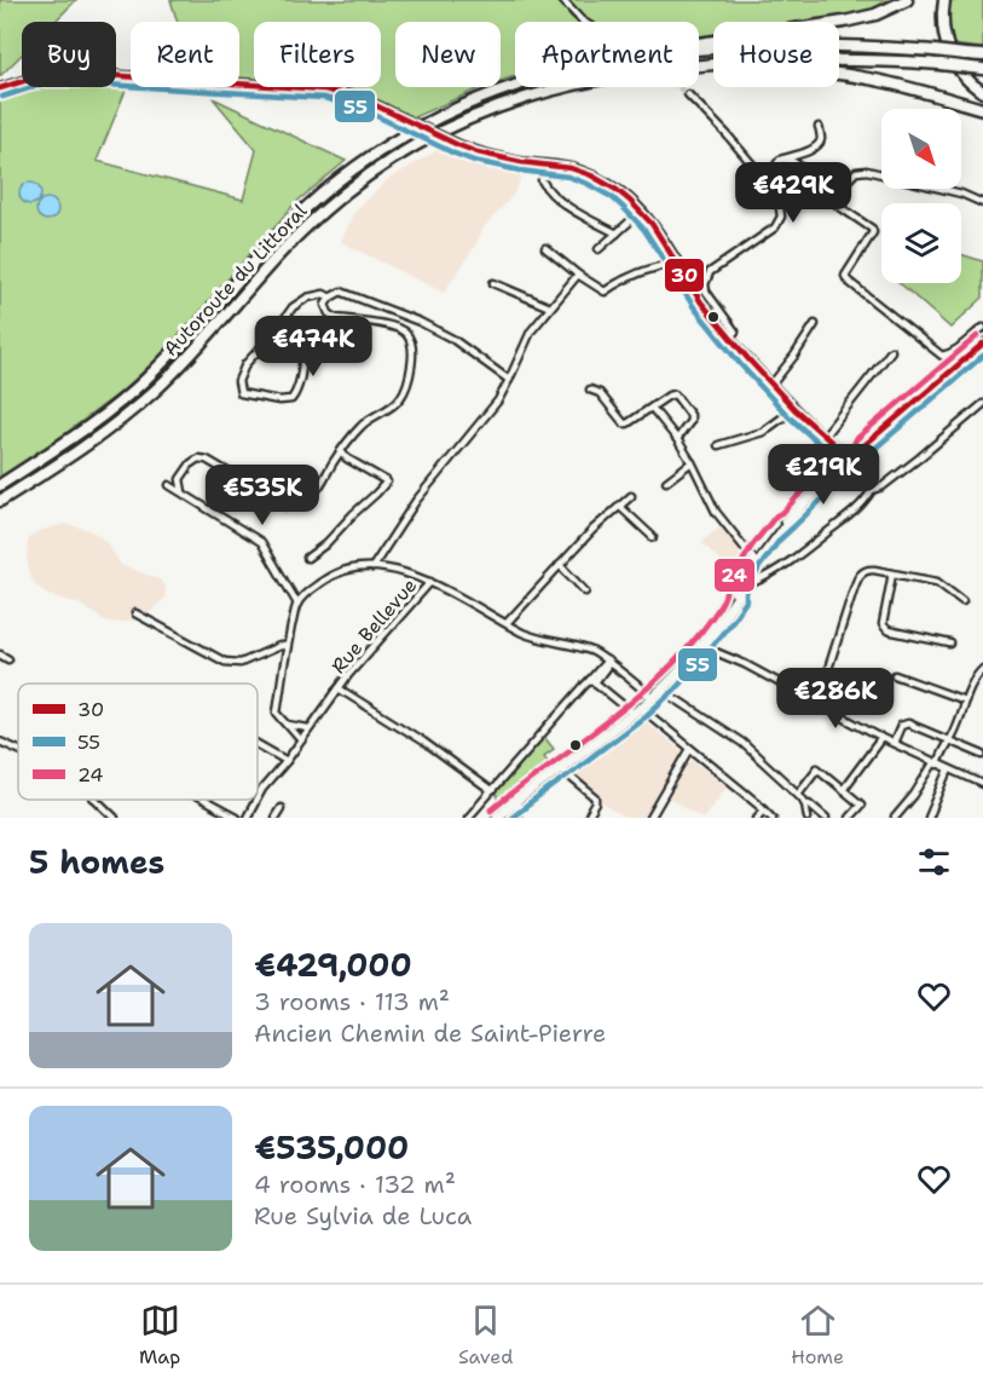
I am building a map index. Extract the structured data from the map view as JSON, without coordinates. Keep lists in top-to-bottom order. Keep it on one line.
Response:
{"streets":{"highway":["Autoroute du Littoral"],"street":["Rue Bellevue"]},"lines":["transit line 30","transit line 55","transit line 24"],"legend":["30","55","24"],"north":"bottom right","page":{"chip":["Buy","Rent","Filters","New","Apartment","House"],"price":["€429K","€474K","€219K","€535K","€286K"],"heading":"5 homes","list":[{"name":"€429,000","note":"3 rooms · 113 m² · Ancien Chemin de Saint-Pierre"},{"name":"€535,000","note":"4 rooms · 132 m² · Rue Sylvia de Luca"}],"tabs":["Map","Saved","Home"]}}
